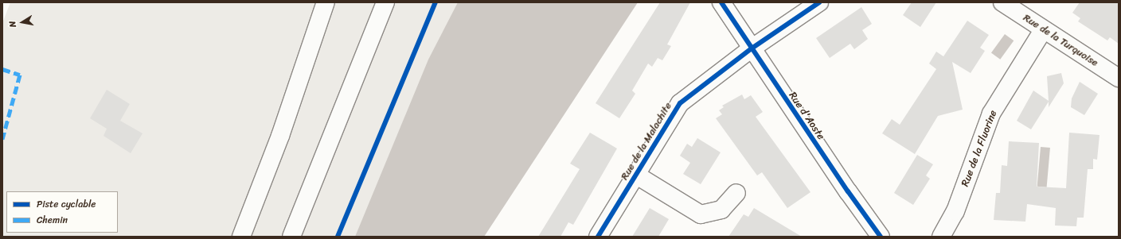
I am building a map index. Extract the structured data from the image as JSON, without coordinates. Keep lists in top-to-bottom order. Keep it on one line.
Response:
{"streets":{"street":["Rue de la Turquoise","Rue d'Aoste","Rue de la Malachite","Rue de la Fluorine"]},"crossings":[["Rue de la Turquoise","Rue de la Fluorine"],["Rue d'Aoste","Rue de la Malachite"]],"legend":["Piste cyclable","Chemin"],"north":"left"}
